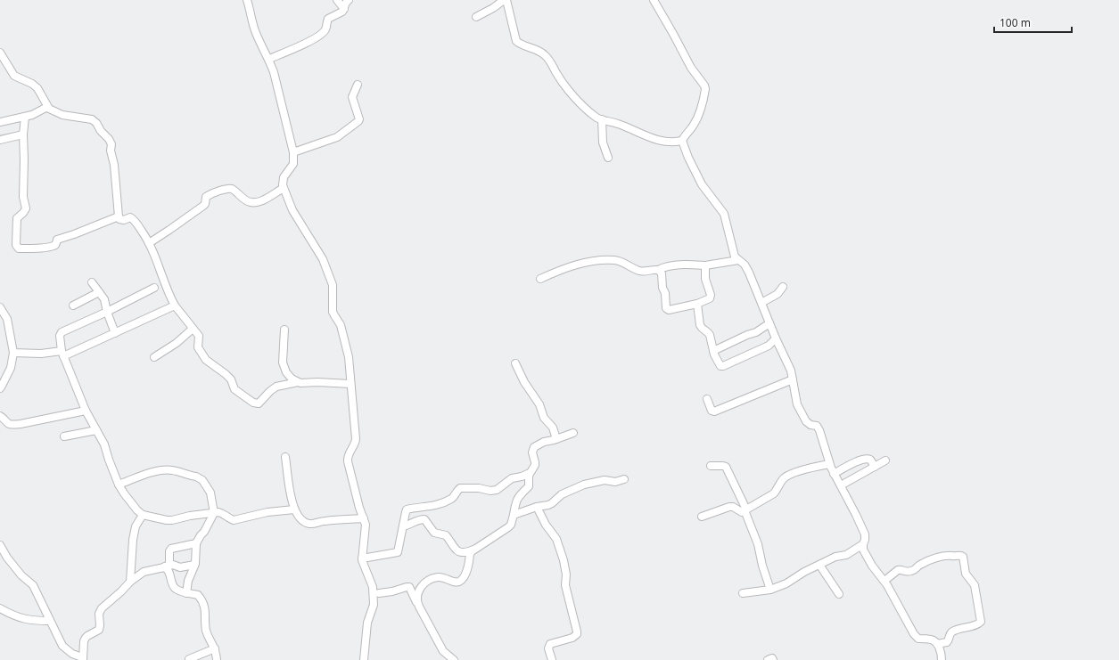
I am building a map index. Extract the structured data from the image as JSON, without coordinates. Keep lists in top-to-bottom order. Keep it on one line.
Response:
{"scale_bar":"100 m"}
